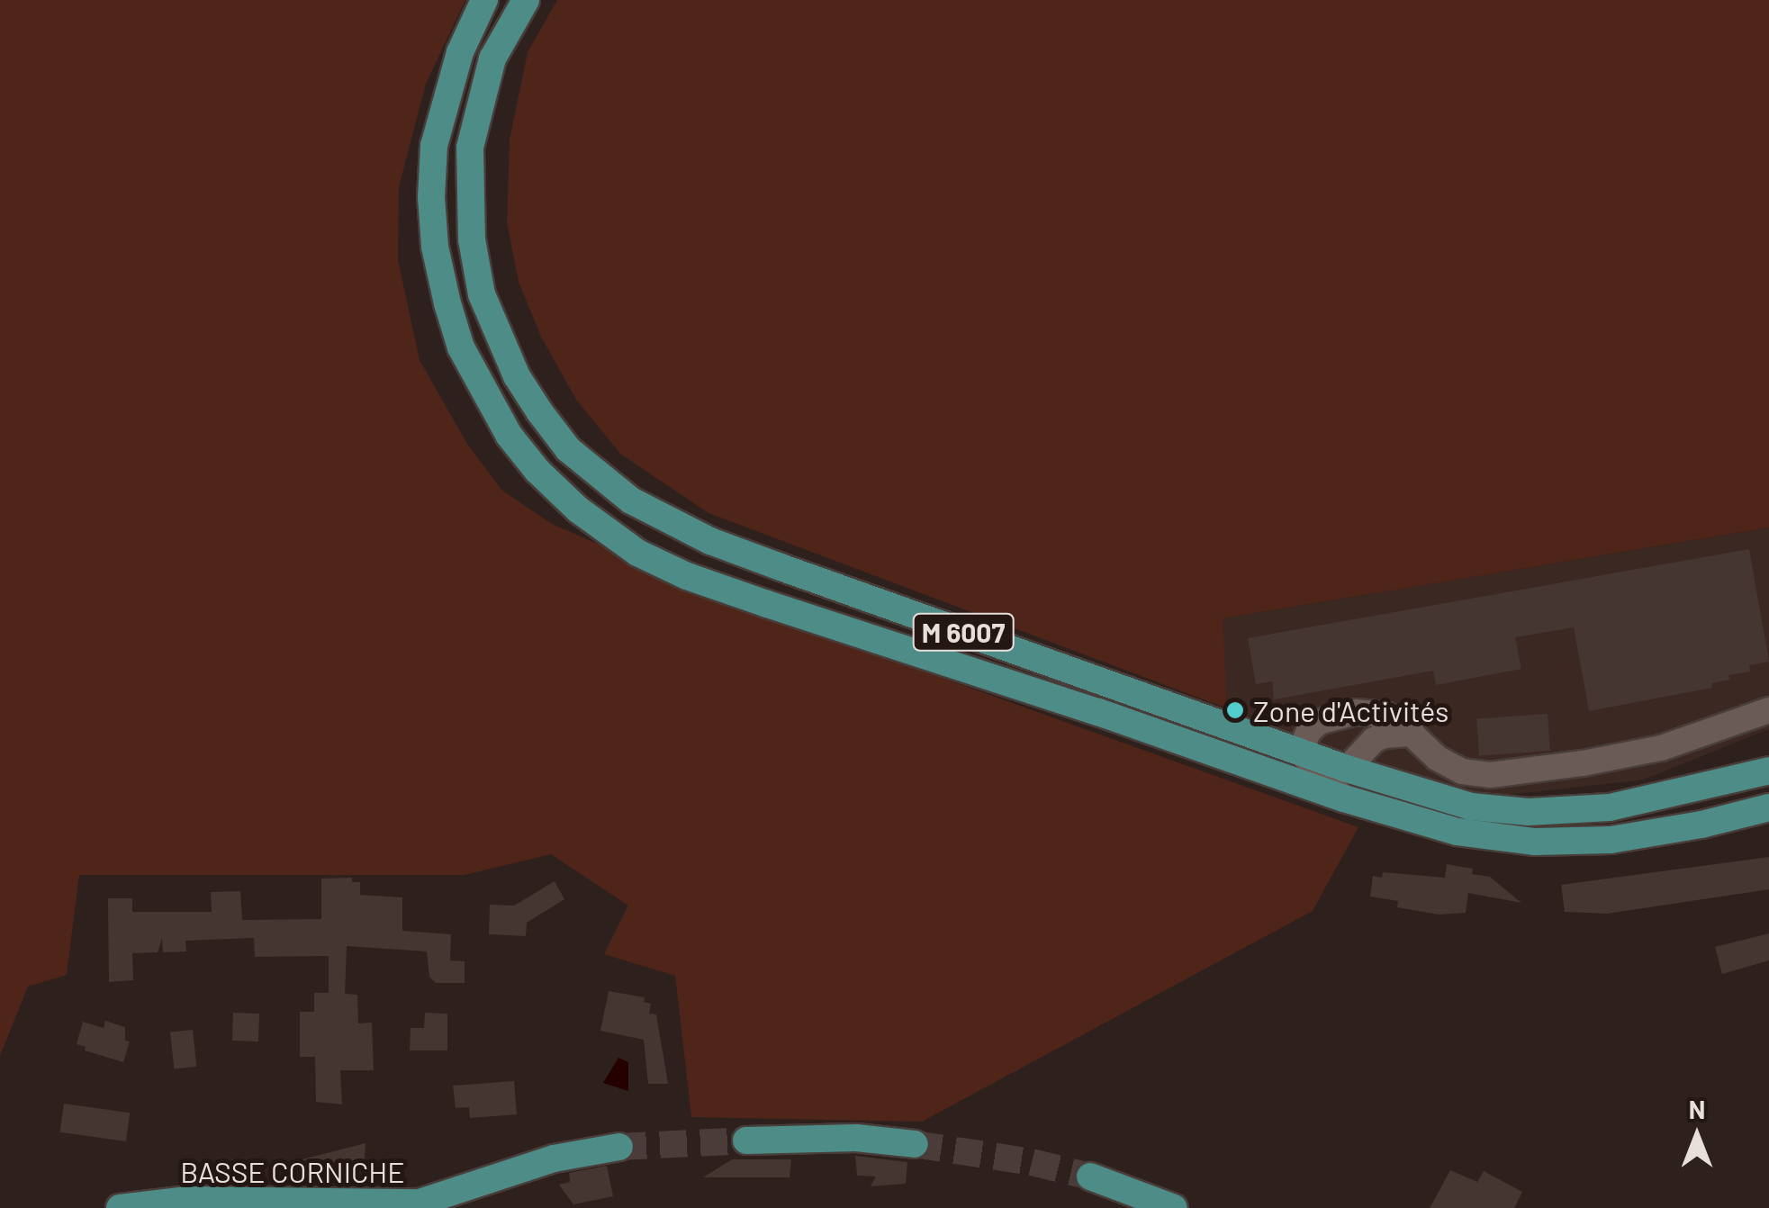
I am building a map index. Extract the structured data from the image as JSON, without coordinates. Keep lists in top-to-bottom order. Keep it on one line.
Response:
{"streets":{"main road":["M 6007","BASSE CORNICHE"]},"places":["Zone d'Activités"],"north":"top"}
